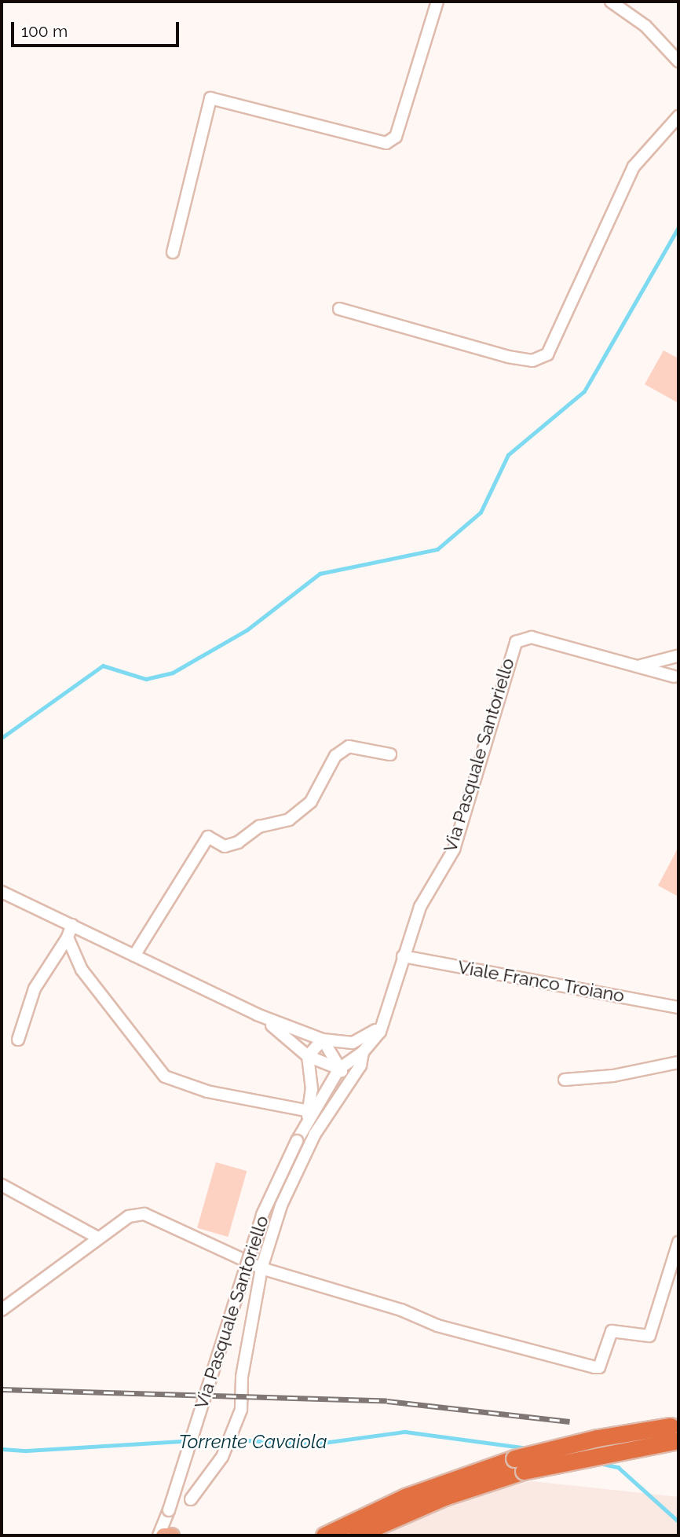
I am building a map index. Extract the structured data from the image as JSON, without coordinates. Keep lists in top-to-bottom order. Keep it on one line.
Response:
{"streets":{"street":["Via Pasquale Santoriello","Viale Franco Troiano"]},"crossings":[["Via Pasquale Santoriello","Viale Franco Troiano"]],"water":["Torrente Cavaiola"],"scale_bar":"100 m"}
